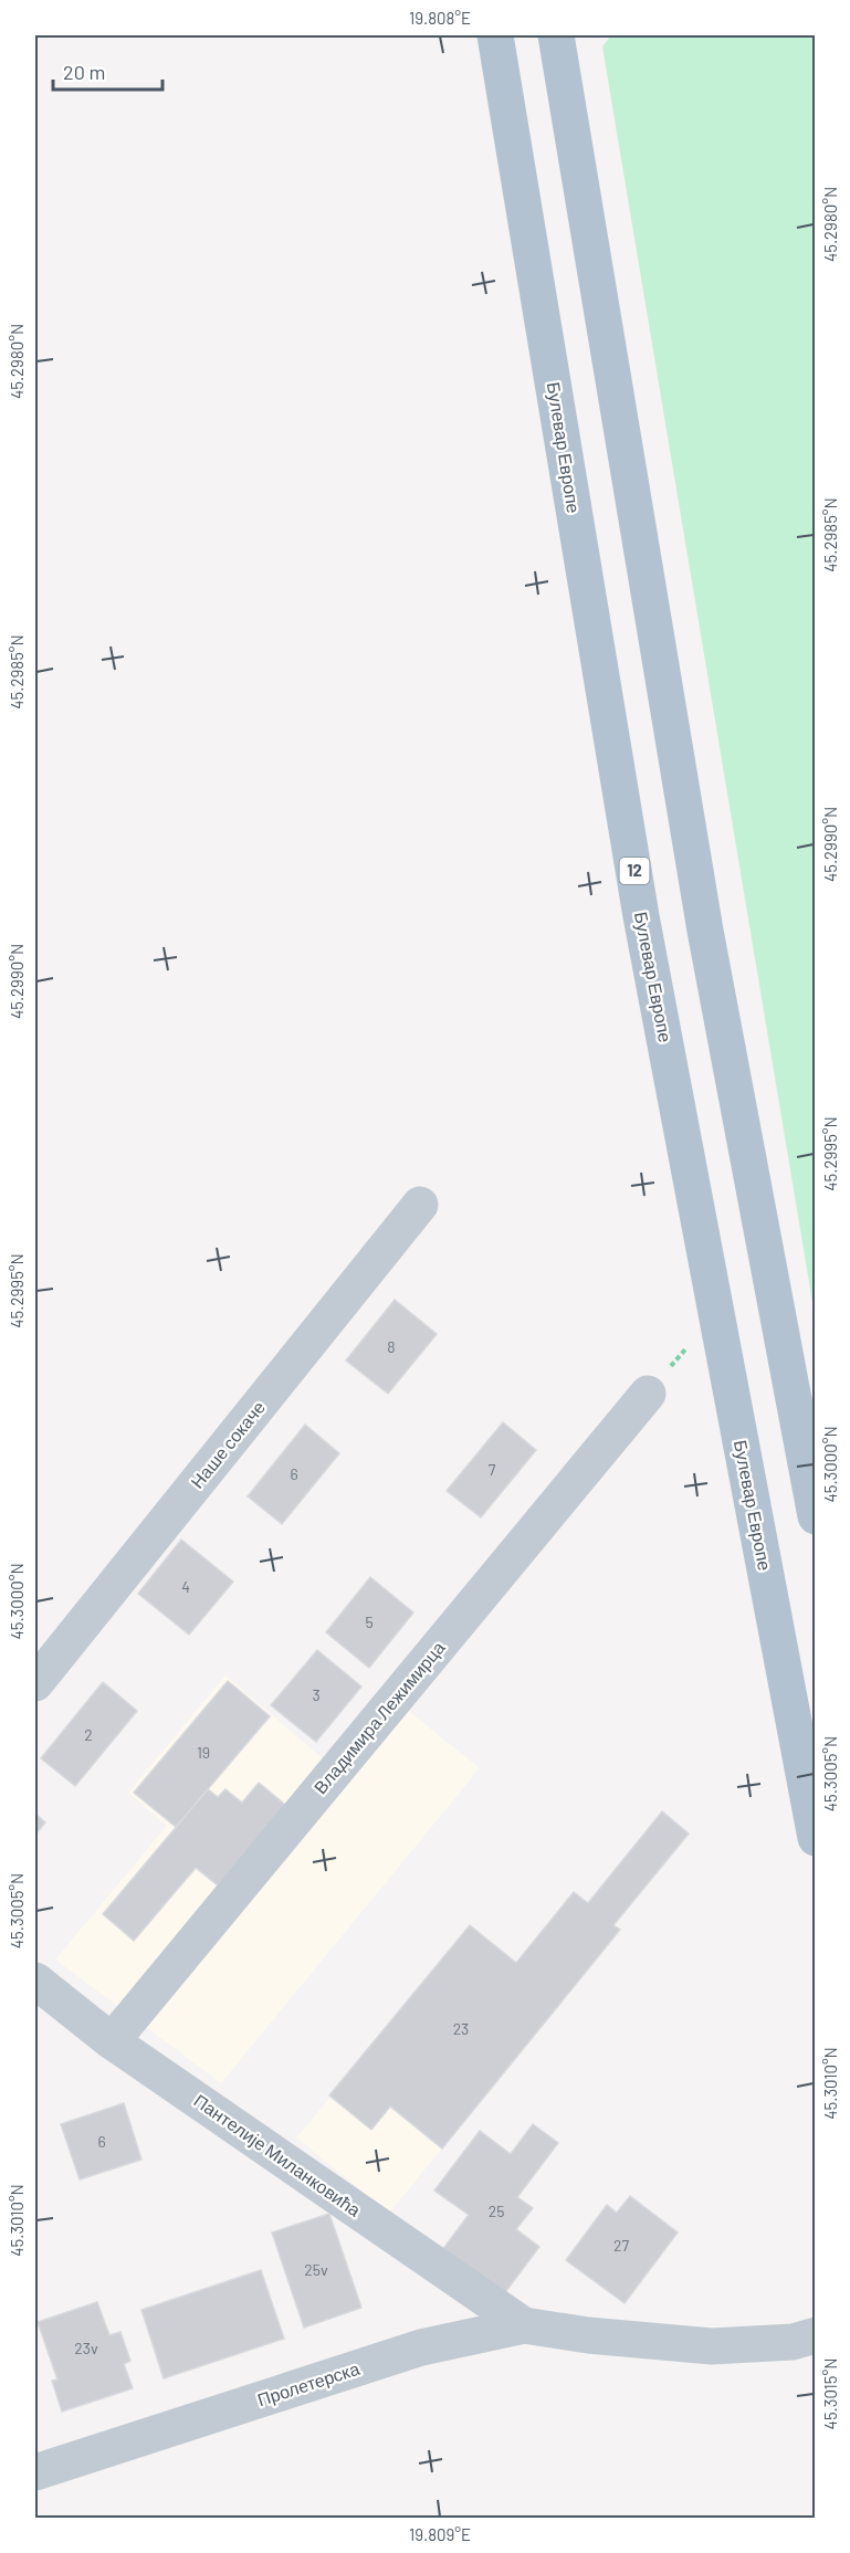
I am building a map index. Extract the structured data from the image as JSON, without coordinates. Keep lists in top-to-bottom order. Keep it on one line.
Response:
{"streets":{"main road":["Булевар Европе","12"],"street":["Наше сокаче","Владимира Лежимирца","Пантелије Миланковића","Пролетерска"]},"crossings":[["Владимира Лежимирца","Пантелије Миланковића"],["Пантелије Миланковића","Пролетерска"]],"house_numbers":["8","7","6","4","5","3","2","19","23","6","25","27","25v","23v"],"scale_bar":"20 m","coordinates":["19.808°E","45.2980°N","45.2985°N","45.2990°N","45.2995°N","45.3000°N","45.3005°N","45.3010°N","45.3015°N","19.809°E"]}
